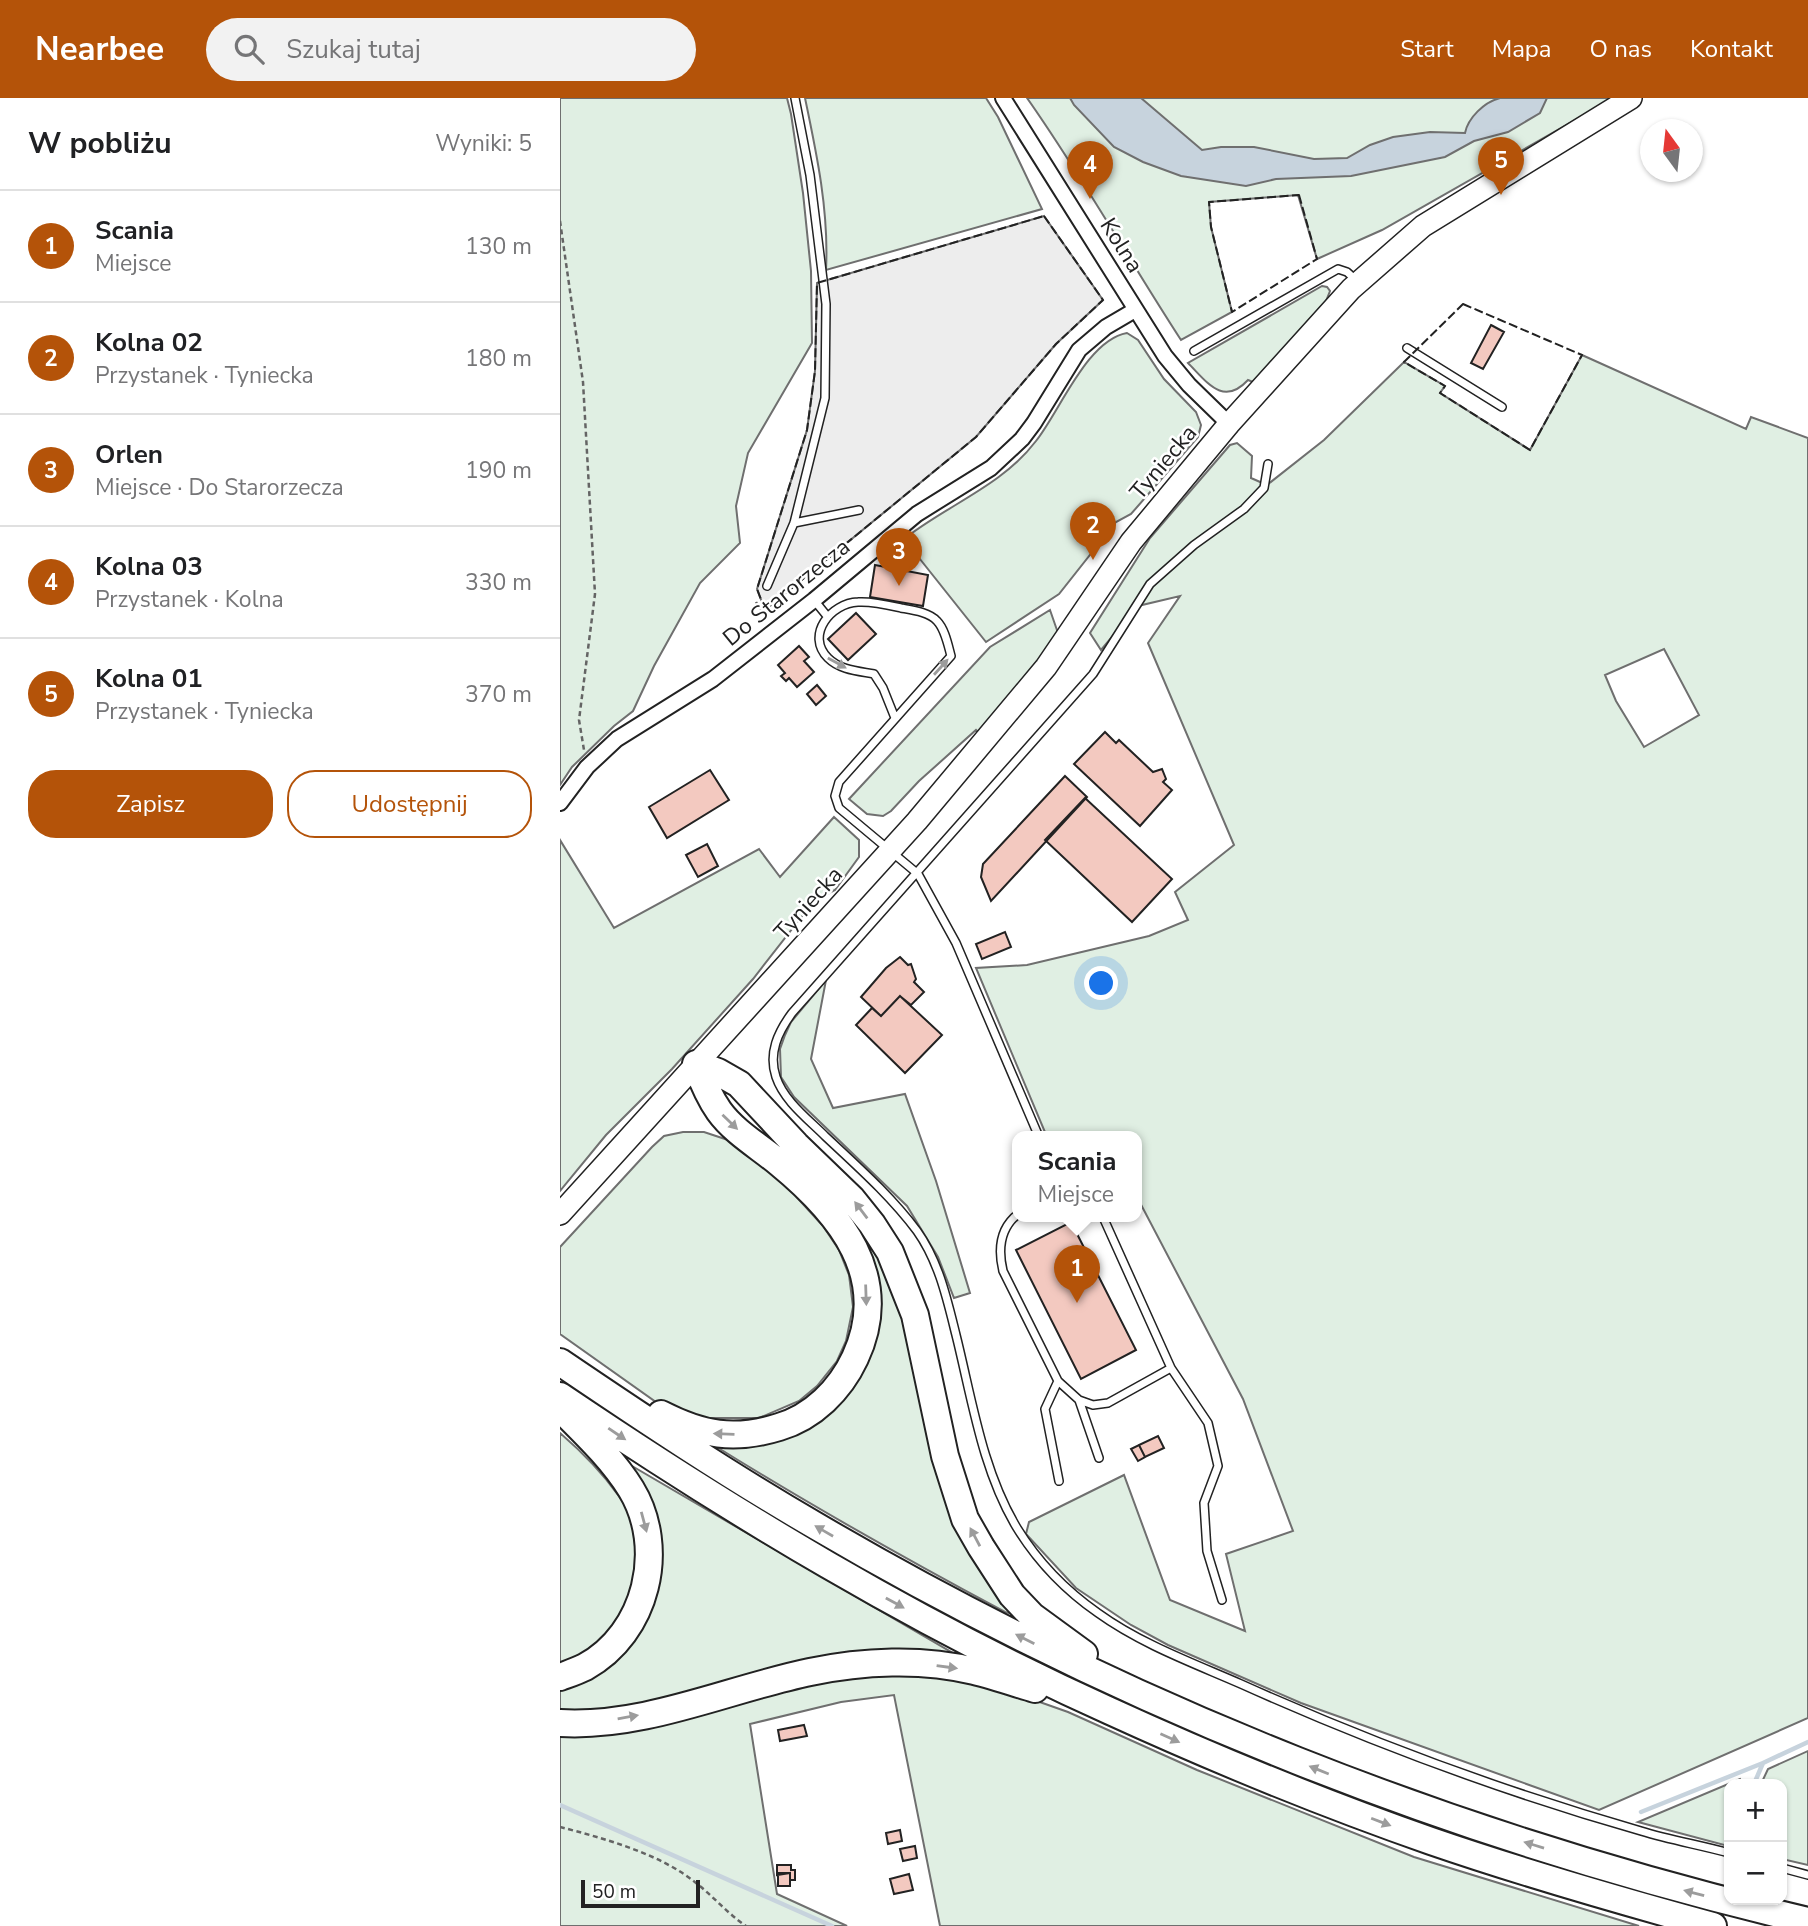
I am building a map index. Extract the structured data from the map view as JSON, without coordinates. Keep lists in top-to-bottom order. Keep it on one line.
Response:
{"streets":{"street":["Kolna","Tyniecka","Do Starorzecza"]},"crossings":[["Kolna","Do Starorzecza"]],"scale_bar":"50 m","north":"top","page":{"header":"Nearbee","search":"Szukaj tutaj","nav":["Start","Mapa","O nas","Kontakt"],"heading":["W pobliżu","Wyniki: 5"],"pins":["5","4","2","3","1"],"list":[{"mark":"1","name":"Scania","note":"Miejsce","value":"130 m"},{"mark":"2","name":"Kolna 02","note":"Przystanek · Tyniecka","value":"180 m"},{"mark":"3","name":"Orlen","note":"Miejsce · Do Starorzecza","value":"190 m"},{"mark":"4","name":"Kolna 03","note":"Przystanek · Kolna","value":"330 m"},{"mark":"5","name":"Kolna 01","note":"Przystanek · Tyniecka","value":"370 m"}],"buttons":["Zapisz","Udostępnij"],"popup":["Scania","Miejsce"],"map_buttons":["+","−"],"scale":"50 m"}}
